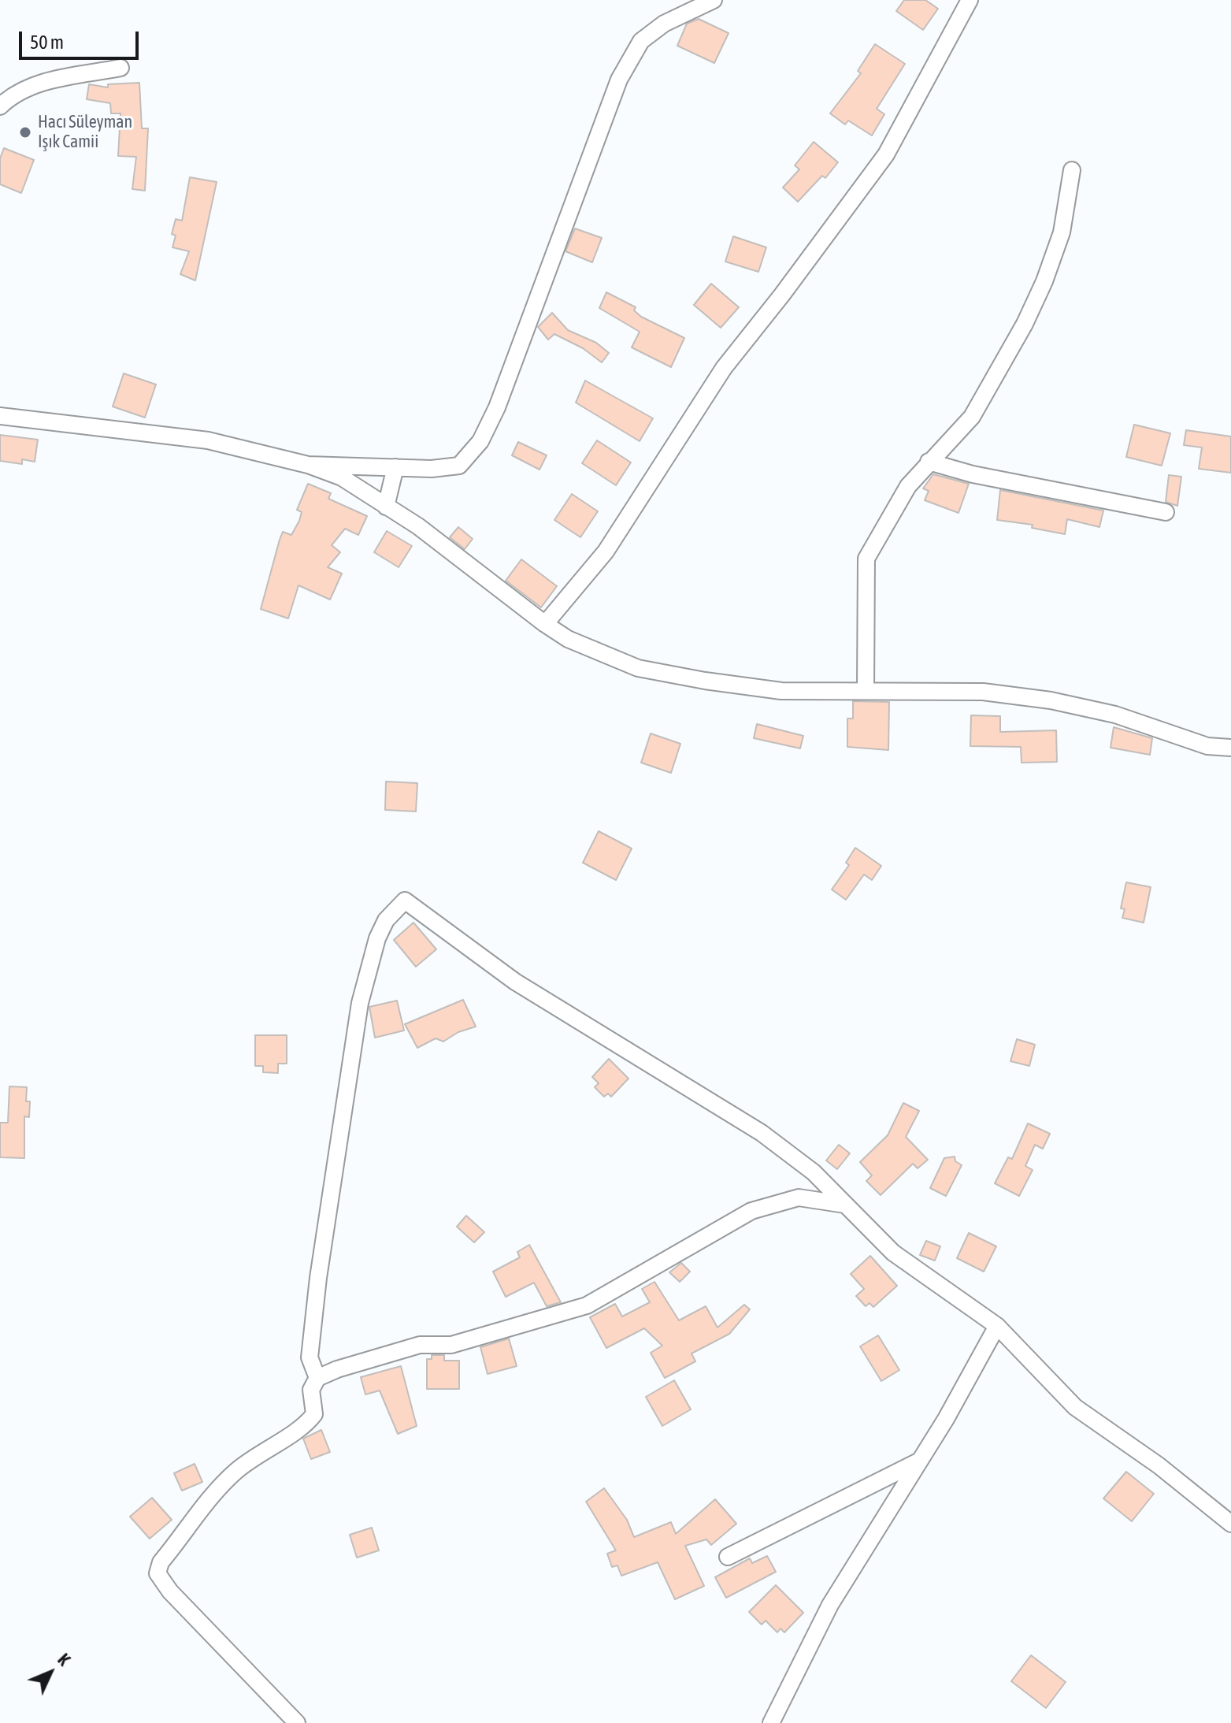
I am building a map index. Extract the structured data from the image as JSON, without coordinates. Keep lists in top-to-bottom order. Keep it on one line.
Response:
{"places":["Hacı Süleyman Işık Camii"],"scale_bar":"50 m","north":"top right"}
